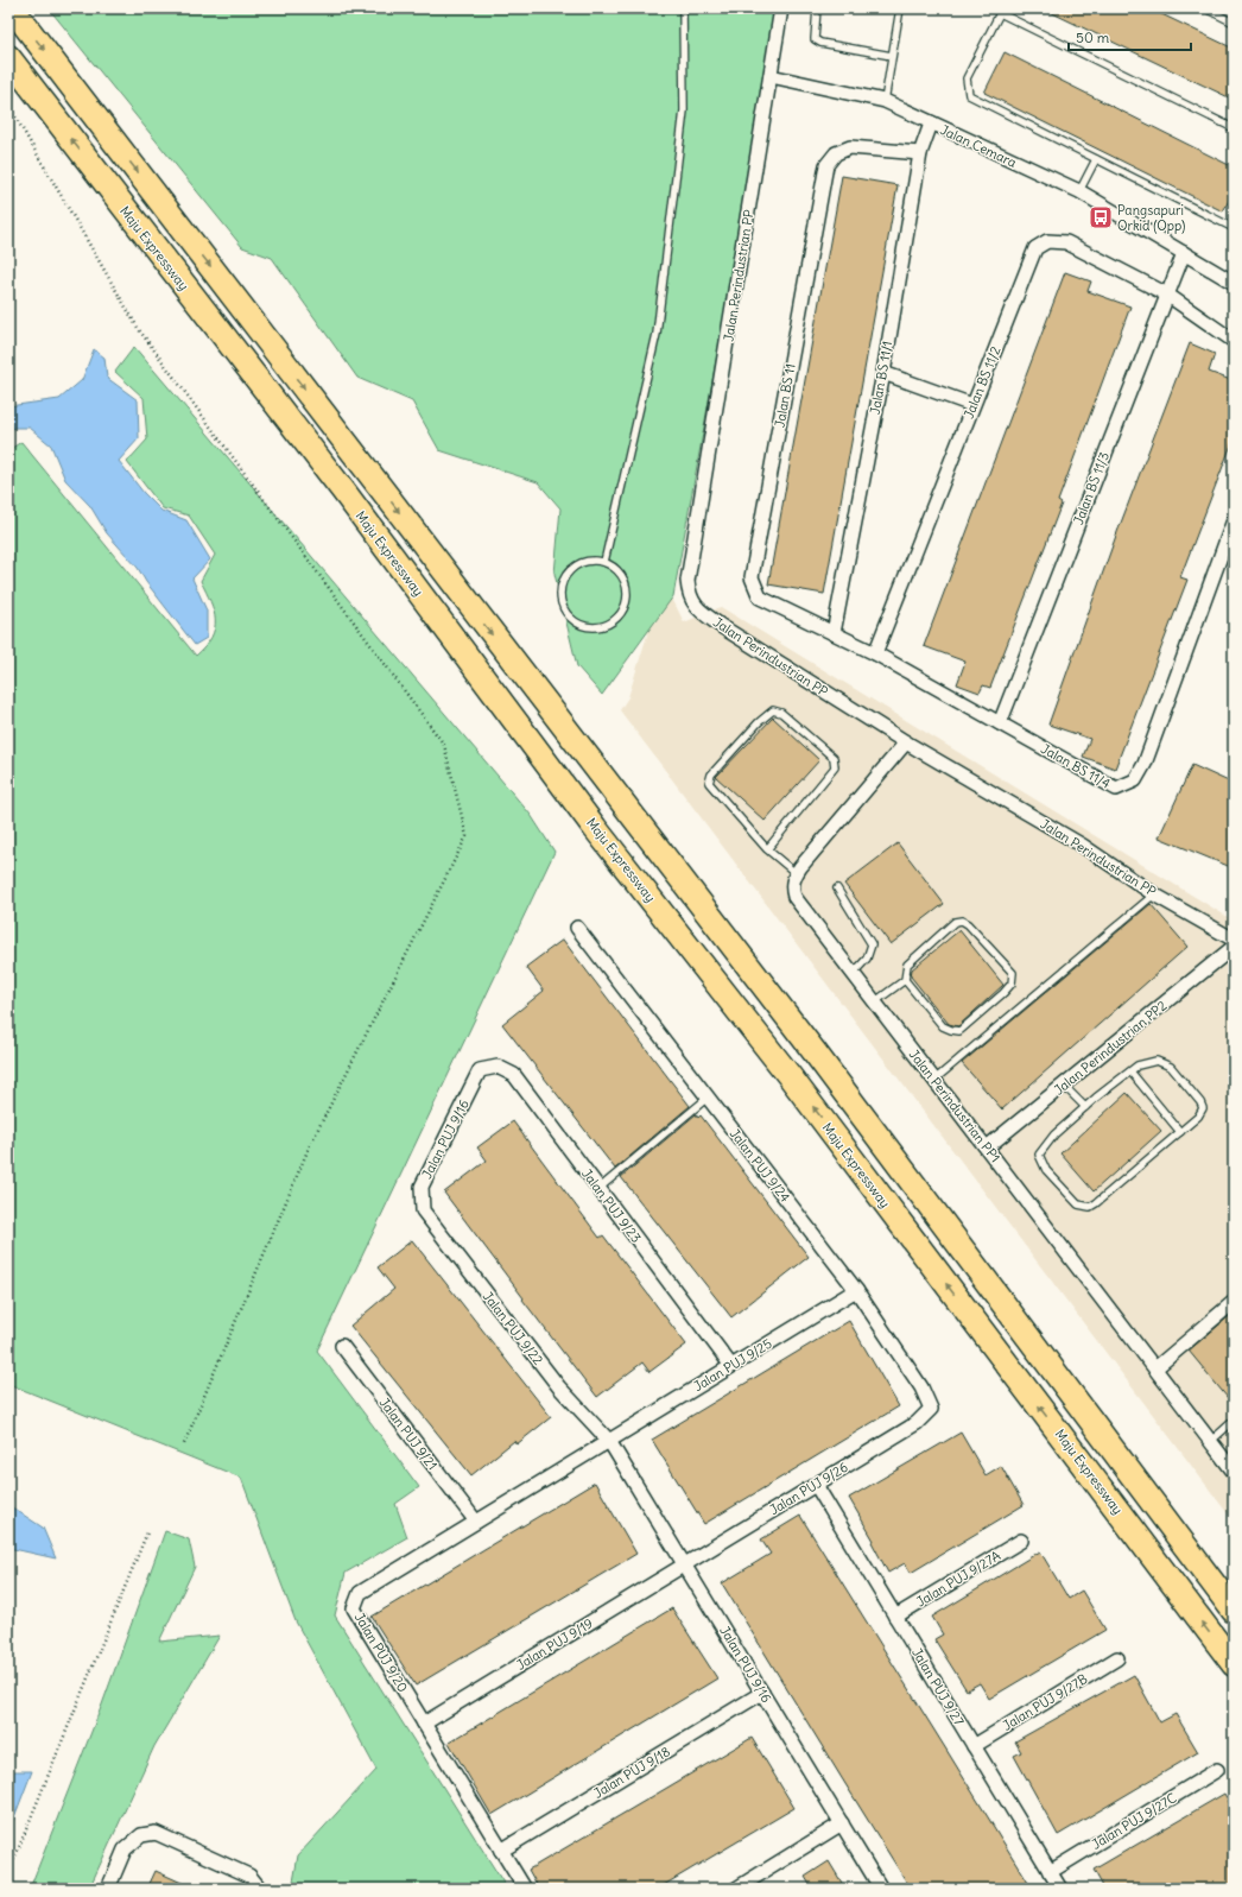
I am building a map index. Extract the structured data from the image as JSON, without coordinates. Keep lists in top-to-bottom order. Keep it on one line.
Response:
{"streets":{"highway":["Maju Expressway"],"street":["Jalan Cemara","Jalan Perindustrian PP","Jalan BS 11/1","Jalan BS 11/2","Jalan BS 11","Jalan BS 11/3","Jalan BS 11/4","Jalan Perindustrian PP2","Jalan Perindustrian PP1","Jalan PUJ 9/16","Jalan PUJ 9/24","Jalan PUJ 9/23","Jalan PUJ 9/22","Jalan PUJ 9/25","Jalan PUJ 9/21","Jalan PUJ 9/26","Jalan PUJ 9/27A","Jalan PUJ 9/19","Jalan PUJ 9/20","Jalan PUJ 9/27","Jalan PUJ 9/27B","Jalan PUJ 9/18","Jalan PUJ 9/27C"]},"crossings":[["Jalan Cemara","Jalan Perindustrian PP"],["Jalan Cemara","Jalan BS 11/1"],["Jalan Cemara","Jalan BS 11/3"],["Jalan BS 11/1","Jalan BS 11"],["Jalan BS 11/2","Jalan BS 11"],["Jalan BS 11/2","Jalan BS 11/3"],["Jalan BS 11/2","Jalan BS 11/4"],["Jalan BS 11","Jalan BS 11/4"],["Jalan BS 11/3","Jalan BS 11/4"],["Jalan Perindustrian PP2","Jalan Perindustrian PP1"],["Jalan PUJ 9/16","Jalan PUJ 9/23"],["Jalan PUJ 9/16","Jalan PUJ 9/22"],["Jalan PUJ 9/16","Jalan PUJ 9/25"],["Jalan PUJ 9/16","Jalan PUJ 9/26"],["Jalan PUJ 9/16","Jalan PUJ 9/19"],["Jalan PUJ 9/16","Jalan PUJ 9/20"],["Jalan PUJ 9/16","Jalan PUJ 9/18"],["Jalan PUJ 9/24","Jalan PUJ 9/25"],["Jalan PUJ 9/24","Jalan PUJ 9/26"],["Jalan PUJ 9/23","Jalan PUJ 9/25"],["Jalan PUJ 9/22","Jalan PUJ 9/25"],["Jalan PUJ 9/22","Jalan PUJ 9/20"],["Jalan PUJ 9/25","Jalan PUJ 9/20"],["Jalan PUJ 9/21","Jalan PUJ 9/20"],["Jalan PUJ 9/26","Jalan PUJ 9/19"],["Jalan PUJ 9/26","Jalan PUJ 9/27"],["Jalan PUJ 9/27A","Jalan PUJ 9/27"],["Jalan PUJ 9/19","Jalan PUJ 9/20"],["Jalan PUJ 9/20","Jalan PUJ 9/18"],["Jalan PUJ 9/27","Jalan PUJ 9/27B"],["Jalan PUJ 9/27","Jalan PUJ 9/27C"]],"places":{"bus stop":["Pangsapuri Orkid (Opp)"]},"scale_bar":"50 m"}
